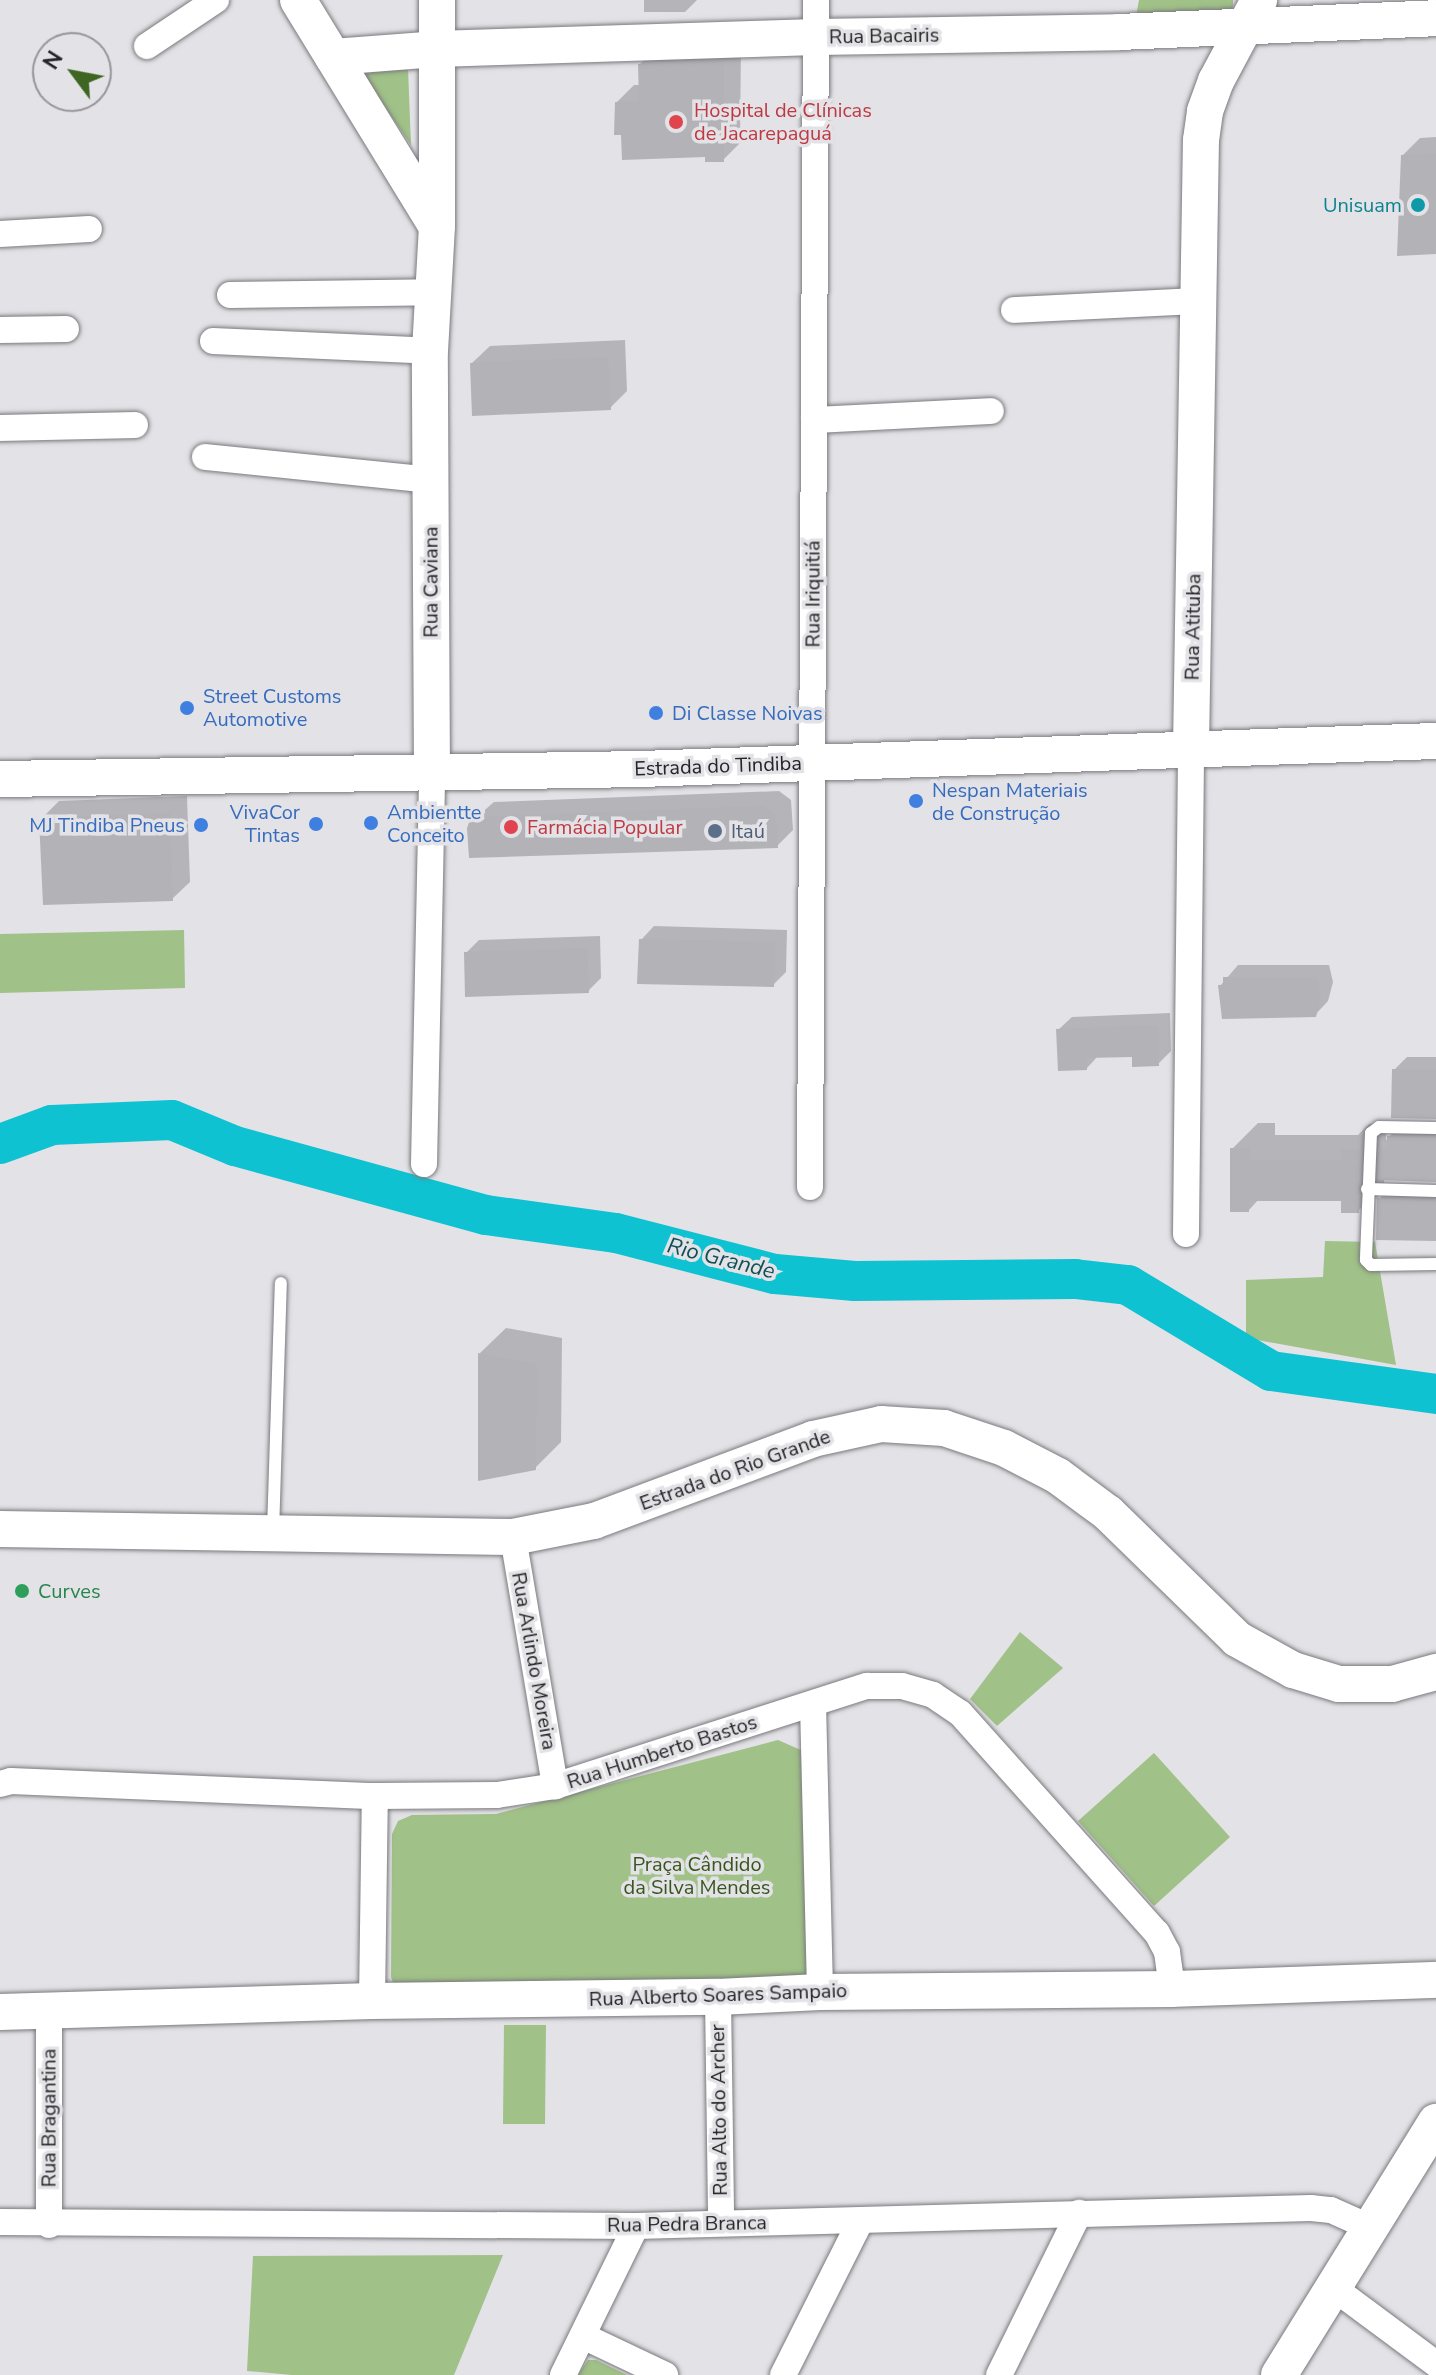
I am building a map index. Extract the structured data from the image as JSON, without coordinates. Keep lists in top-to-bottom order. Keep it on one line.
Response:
{"streets":{"street":["Rua Bacairis","Rua Caviana","Rua Iriquitiá","Rua Atituba","Estrada do Tindiba","Estrada do Rio Grande","Rua Arlindo Moreira","Rua Humberto Bastos","Rua Alberto Soares Sampaio","Rua Alto do Archer","Rua Bragantina","Rua Pedra Branca"]},"crossings":[["Rua Bacairis","Rua Caviana"],["Rua Bacairis","Rua Iriquitiá"],["Rua Bacairis","Rua Atituba"],["Rua Caviana","Estrada do Tindiba"],["Rua Iriquitiá","Estrada do Tindiba"],["Rua Atituba","Estrada do Tindiba"],["Estrada do Rio Grande","Rua Arlindo Moreira"],["Rua Arlindo Moreira","Rua Humberto Bastos"],["Rua Humberto Bastos","Rua Alberto Soares Sampaio"],["Rua Alberto Soares Sampaio","Rua Alto do Archer"],["Rua Alberto Soares Sampaio","Rua Bragantina"],["Rua Alto do Archer","Rua Pedra Branca"],["Rua Bragantina","Rua Pedra Branca"]],"water":["Rio Grande"],"parks":["Praça Cândido da Silva Mendes"],"places":["Hospital de Clínicas de Jacarepaguá","Unisuam","Street Customs Automotive","Di Classe Noivas","Nespan Materiais de Construção","Ambientte Conceito","VivaCor Tintas","MJ Tindiba Pneus","Farmácia Popular","Itaú","Curves"],"north":"top left"}
